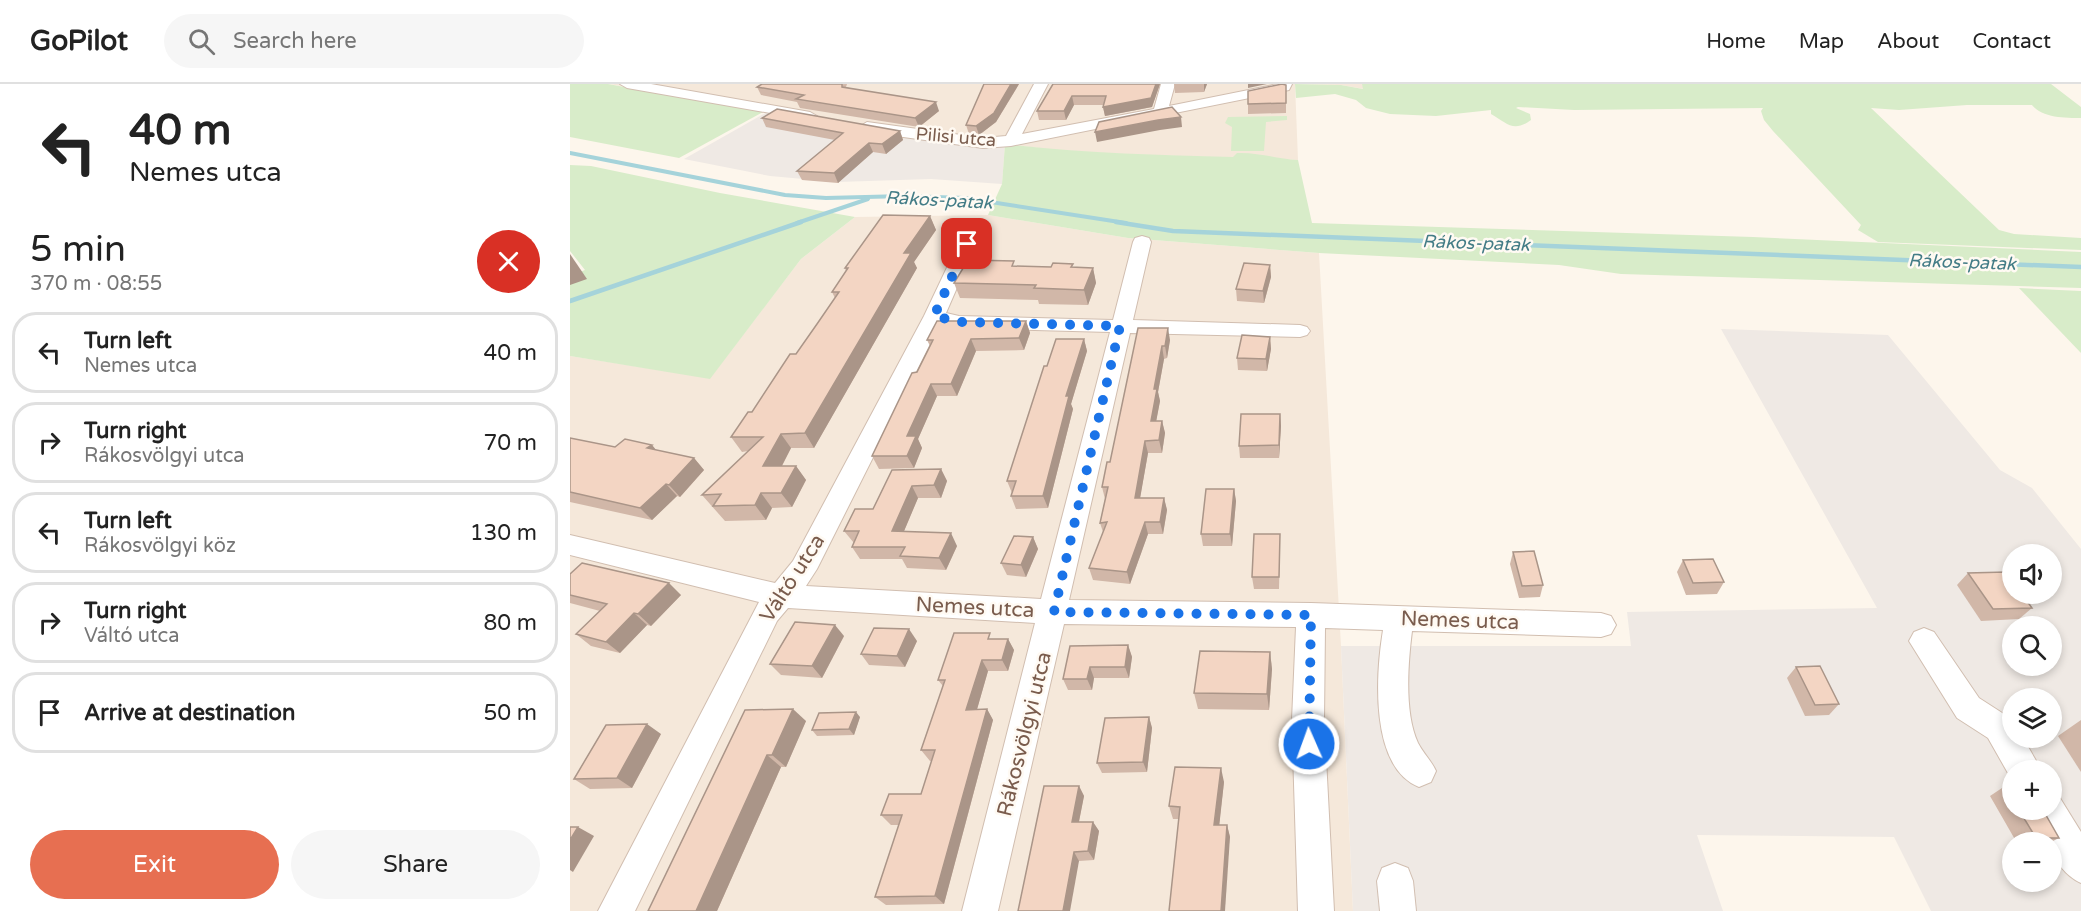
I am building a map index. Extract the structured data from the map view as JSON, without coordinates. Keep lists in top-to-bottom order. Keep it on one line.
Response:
{"streets":{"street":["Pilisi utca","Váltó utca","Nemes utca","Rákosvölgyi utca"]},"crossings":[["Váltó utca","Nemes utca"],["Nemes utca","Rákosvölgyi utca"]],"water":["Rákos-patak"],"page":{"header":"GoPilot","search":"Search here","nav":["Home","Map","About","Contact"],"turn":["40 m","Nemes utca"],"heading":["5 min","370 m · 08:55"],"list":[{"name":"Turn left","note":"Nemes utca","value":"40 m"},{"name":"Turn right","note":"Rákosvölgyi utca","value":"70 m"},{"name":"Turn left","note":"Rákosvölgyi köz","value":"130 m"},{"name":"Turn right","note":"Váltó utca","value":"80 m"},{"name":"Arrive at destination","value":"50 m"}],"map_buttons":["+","−"],"buttons":["Exit","Share"]}}
